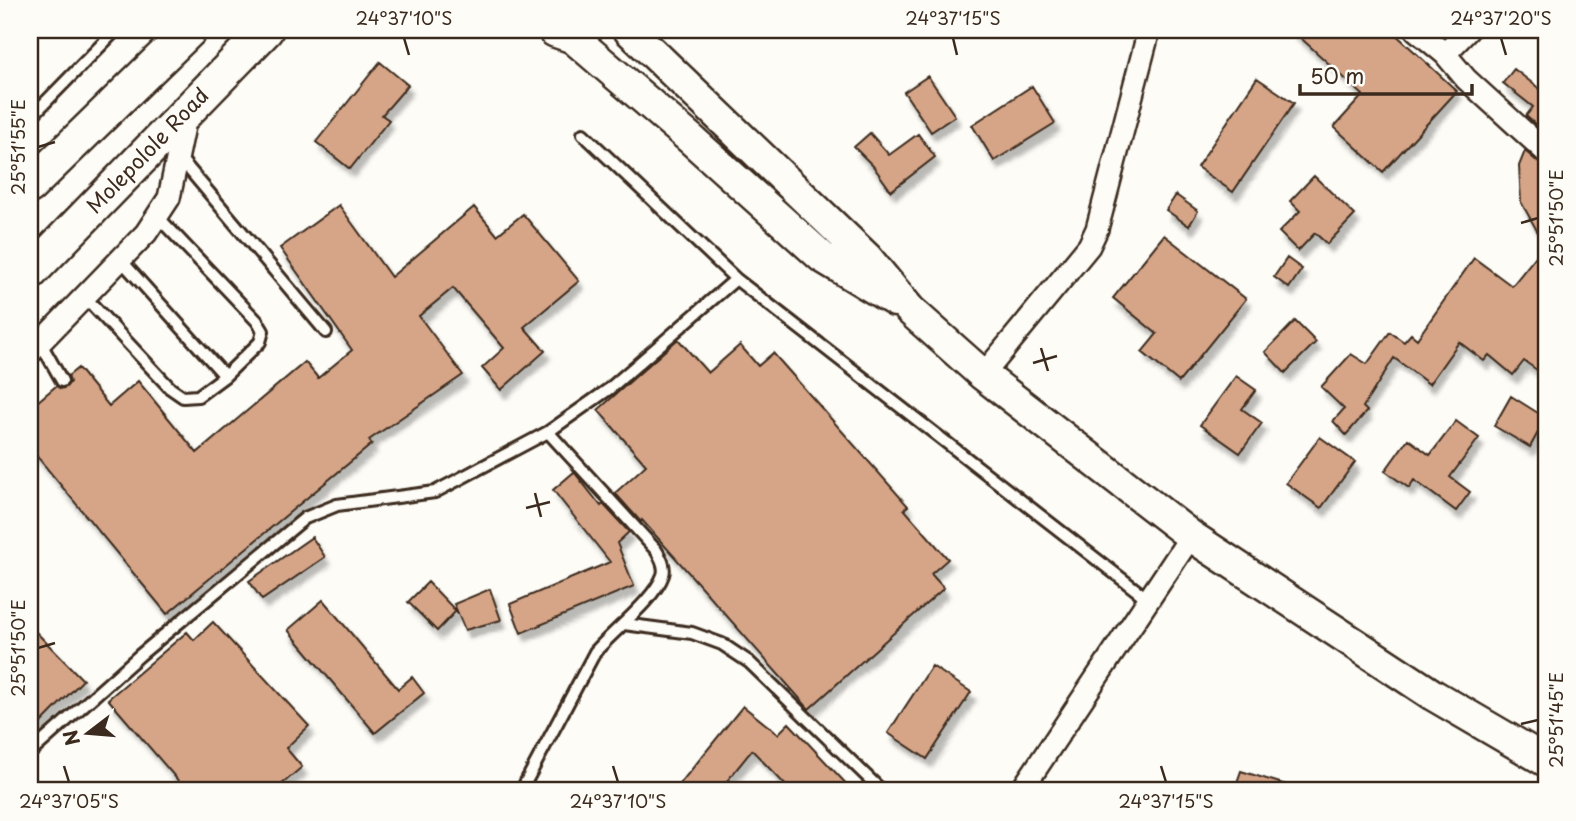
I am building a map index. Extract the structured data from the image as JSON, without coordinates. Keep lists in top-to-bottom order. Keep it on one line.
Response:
{"streets":{"main road":["Molepolole Road"]},"scale_bar":"50 m","north":"left","coordinates":["24°37'10\"S","24°37'15\"S","24°37'20\"S","25°51'55\"E","25°51'50\"E","25°51'45\"E","24°37'05\"S"]}
